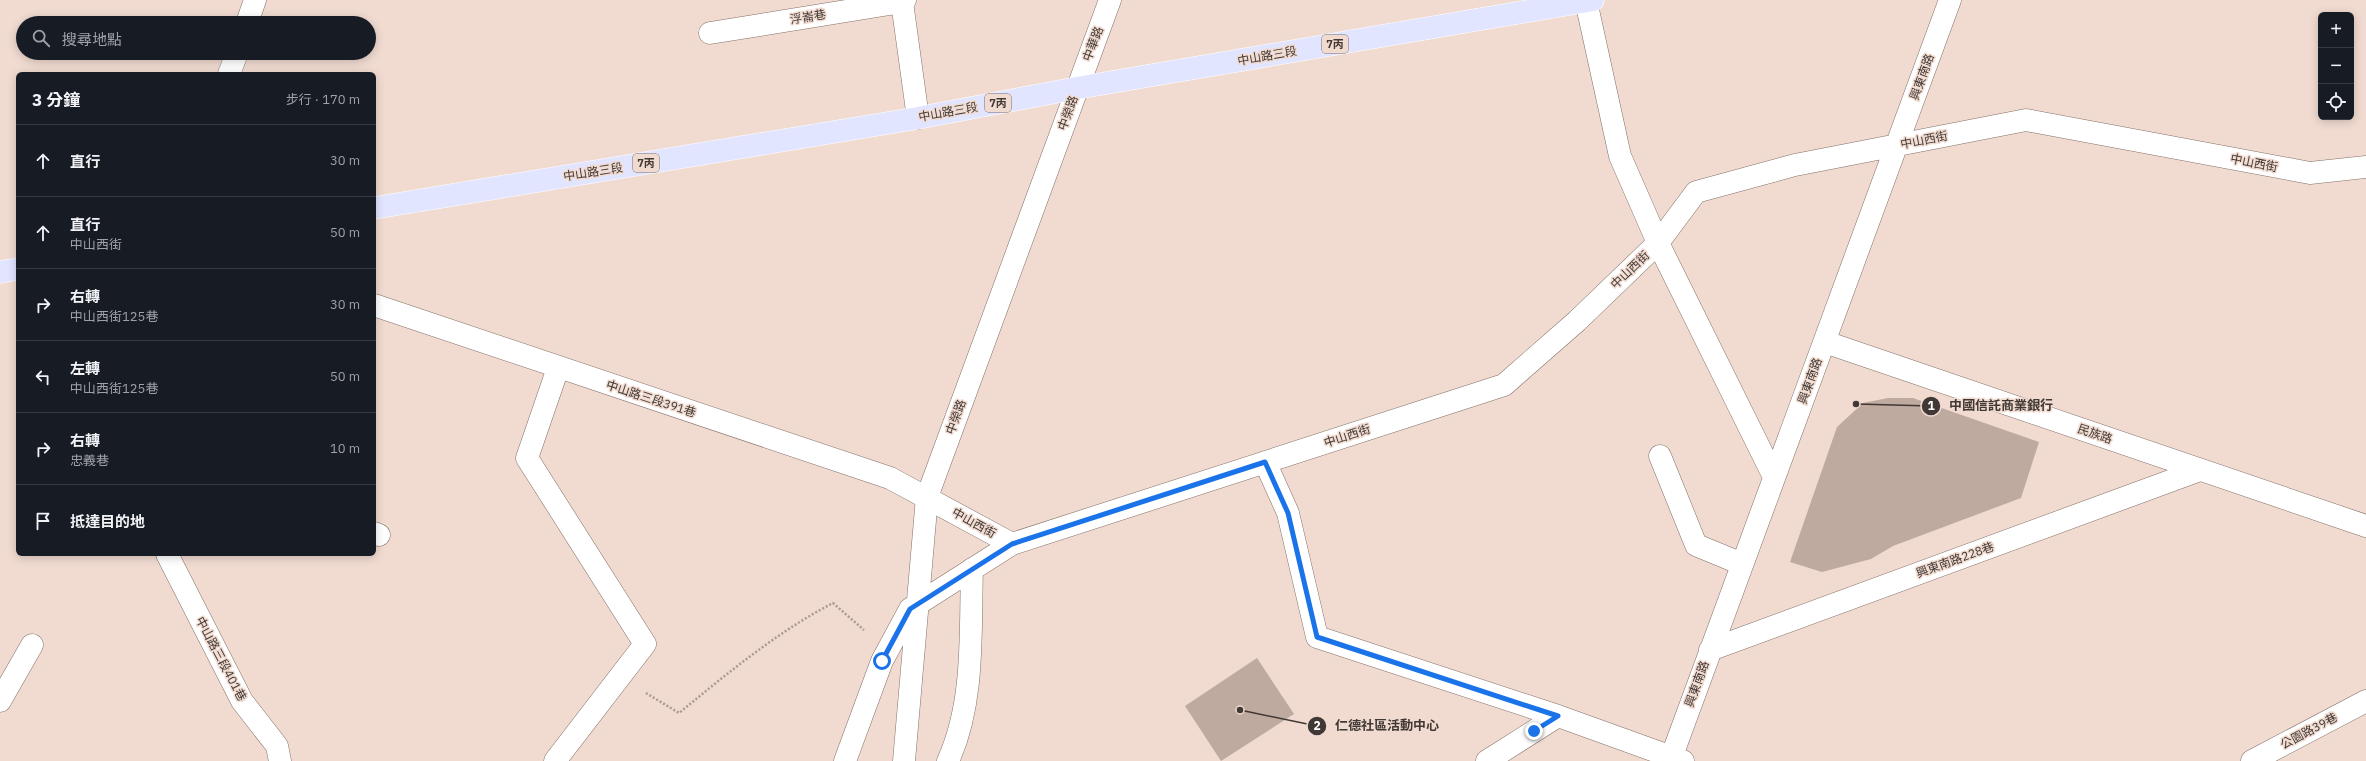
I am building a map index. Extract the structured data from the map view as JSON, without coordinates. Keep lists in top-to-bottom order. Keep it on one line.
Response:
{"streets":{"main road":["7丙","中山路三段"],"street":["浮崙巷","中華路","興東南路","中榮路","中山西街","中山路三段391巷","民族路","興東南路228巷","中山路三段401巷","公園路39巷"]},"crossings":[["中華路","中山路三段"],["中華路","中榮路"],["中山路三段","中榮路"],["興東南路","中山西街"],["興東南路","民族路"],["興東南路","興東南路228巷"],["中榮路","中山西街"],["中榮路","中山路三段391巷"],["中山西街","中山路三段391巷"],["民族路","興東南路228巷"]],"places":["中國信託商業銀行","仁德社區活動中心"],"page":{"map_buttons":["+","−"],"search":"搜尋地點","heading":["3 分鐘","步行 · 170 m"],"list":[["直行","30 m"],["直行","中山西街","50 m"],["右轉","中山西街125巷","30 m"],["左轉","中山西街125巷","50 m"],["右轉","忠義巷","10 m"],"抵達目的地"]}}
